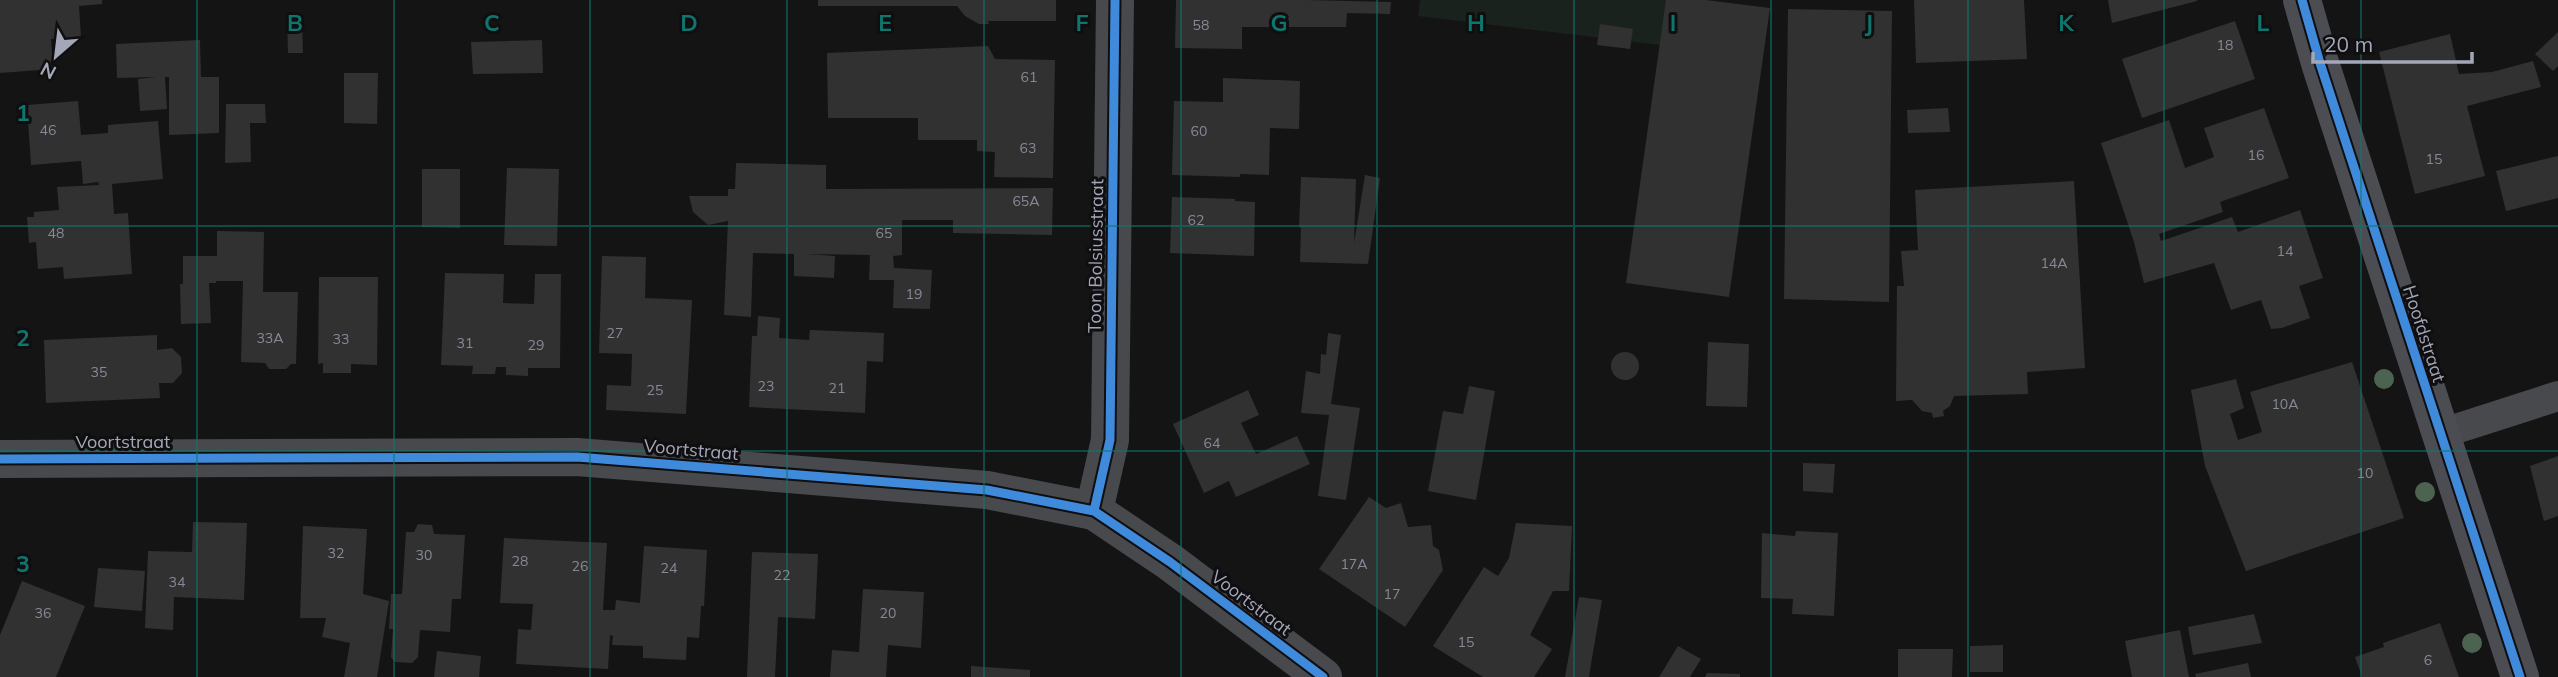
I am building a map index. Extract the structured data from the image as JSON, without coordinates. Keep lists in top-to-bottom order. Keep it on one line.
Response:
{"streets":{"street":["Toon Bolsiusstraat","Hoofdstraat","Voortstraat"]},"crossings":[["Toon Bolsiusstraat","Voortstraat"]],"house_numbers":["58","18","61","46","60","63","16","15","65A","62","48","65","14","14A","19","27","33A","33","31","29","35","23","21","25","10A","64","10","32","30","28","17A","26","24","22","34","17","36","20","15","6"],"scale_bar":"20 m","north":"bottom left","grid":{"columns":["B","C","D","E","F","G","H","I","J","K","L"],"rows":["1","2","3"]}}
